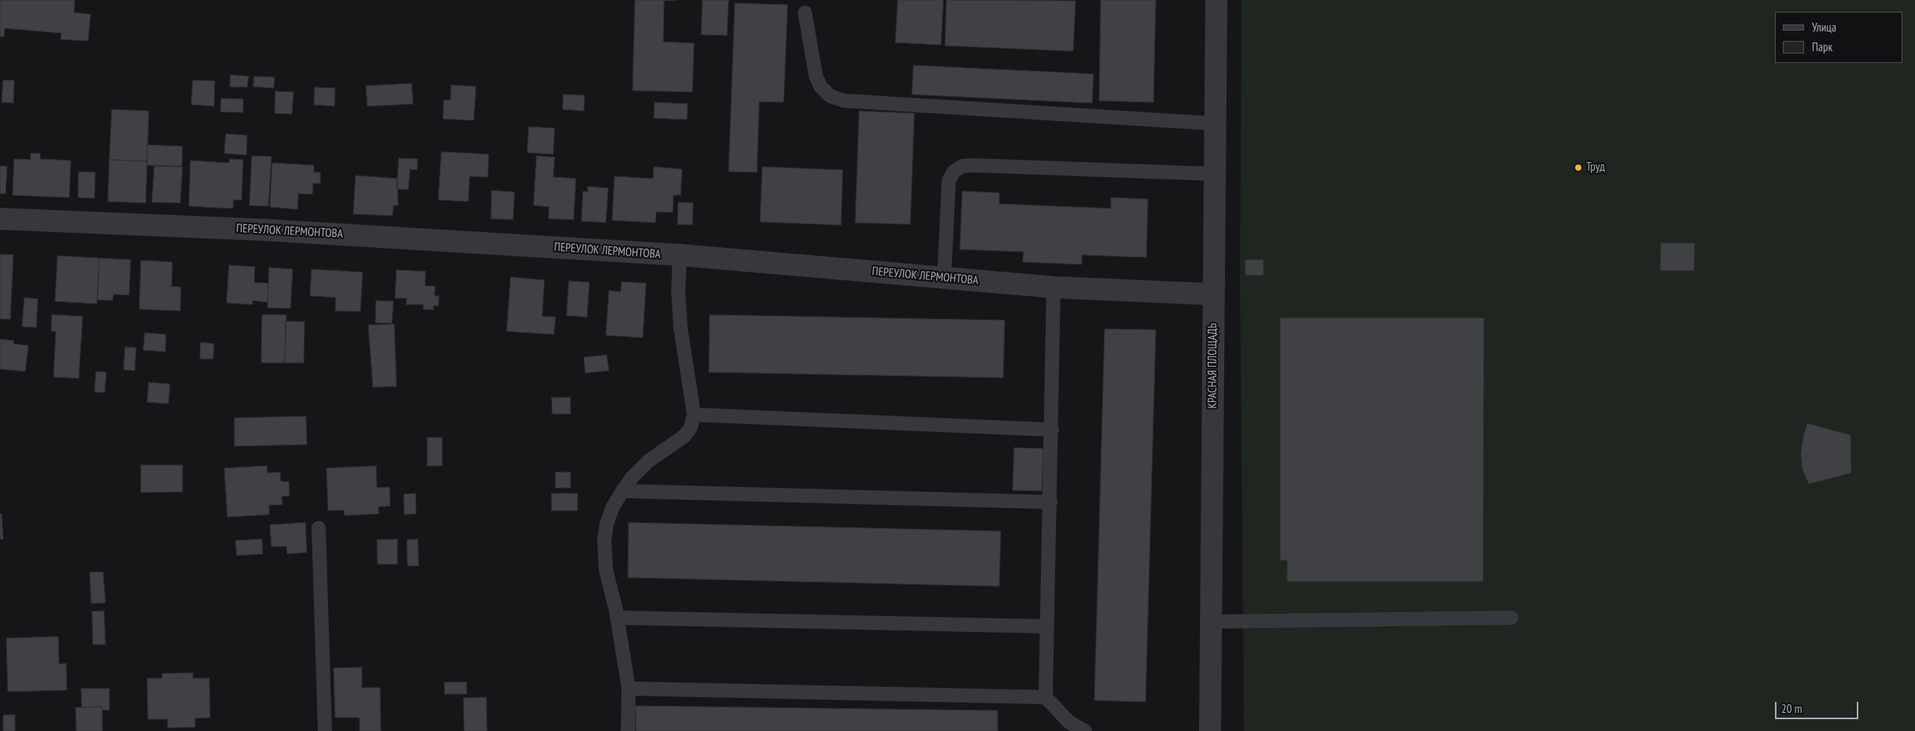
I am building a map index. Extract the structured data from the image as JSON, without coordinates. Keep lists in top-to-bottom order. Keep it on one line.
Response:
{"streets":{"street":["ПЕРЕУЛОК ЛЕРМОНТОВА","КРАСНАЯ ПЛОЩАДЬ"]},"crossings":[["ПЕРЕУЛОК ЛЕРМОНТОВА","КРАСНАЯ ПЛОЩАДЬ"]],"places":["Труд"],"legend":["Улица","Парк"],"scale_bar":"20 m"}
